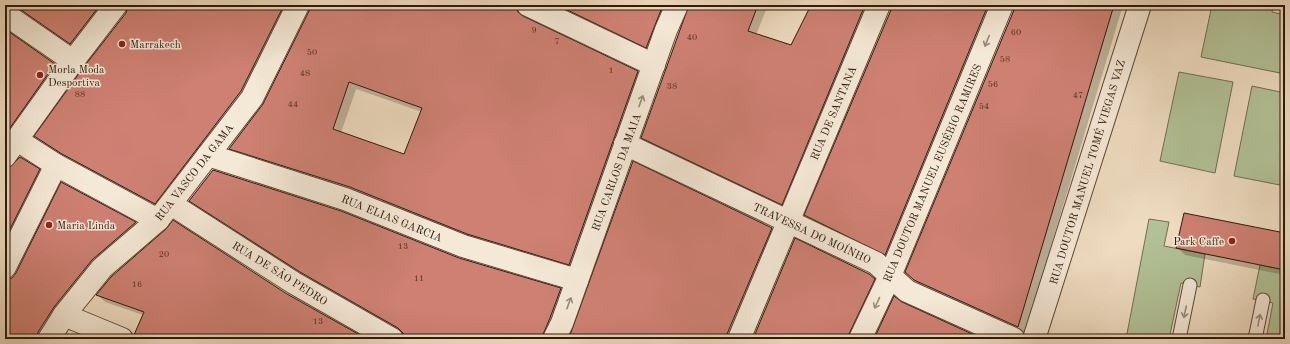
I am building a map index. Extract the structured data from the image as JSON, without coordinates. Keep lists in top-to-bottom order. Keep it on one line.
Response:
{"streets":{"street":["RUA DE SANTANA","RUA VASCO DA GAMA","RUA CARLOS DA MAIA","RUA DOUTOR MANUEL TOMÉ VIEGAS VAZ","RUA DOUTOR MANUEL EUSÉBIO RAMIRES","RUA ELIAS GARCIA","TRAVESSA DO MOÍNHO","RUA DE SÃO PEDRO"]},"crossings":[["RUA DE SANTANA","TRAVESSA DO MOÍNHO"],["RUA VASCO DA GAMA","RUA ELIAS GARCIA"],["RUA VASCO DA GAMA","RUA DE SÃO PEDRO"],["RUA CARLOS DA MAIA","RUA ELIAS GARCIA"],["RUA CARLOS DA MAIA","TRAVESSA DO MOÍNHO"],["RUA DOUTOR MANUEL EUSÉBIO RAMIRES","TRAVESSA DO MOÍNHO"]],"one_way":["RUA CARLOS DA MAIA","RUA DOUTOR MANUEL EUSÉBIO RAMIRES"],"places":["Marrakech","Morla Moda Desportiva","Maria Linda","Park Caffe"],"house_numbers":["9","60","40","7","50","58","1","48","56","38","88","47","44","54","13","20","11","16","13"]}
